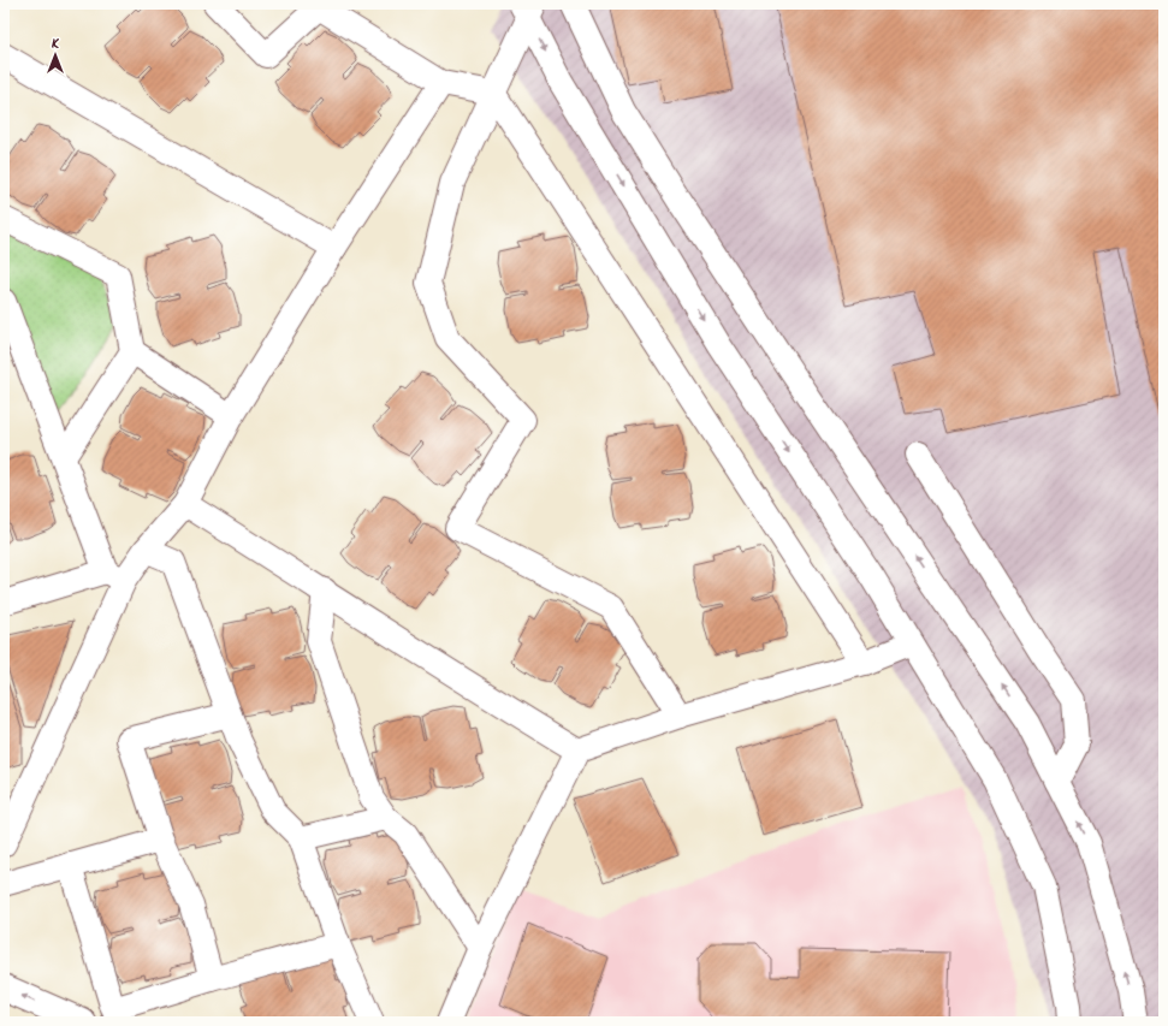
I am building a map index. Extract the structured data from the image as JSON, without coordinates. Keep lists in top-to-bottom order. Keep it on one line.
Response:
{"north":"top"}
